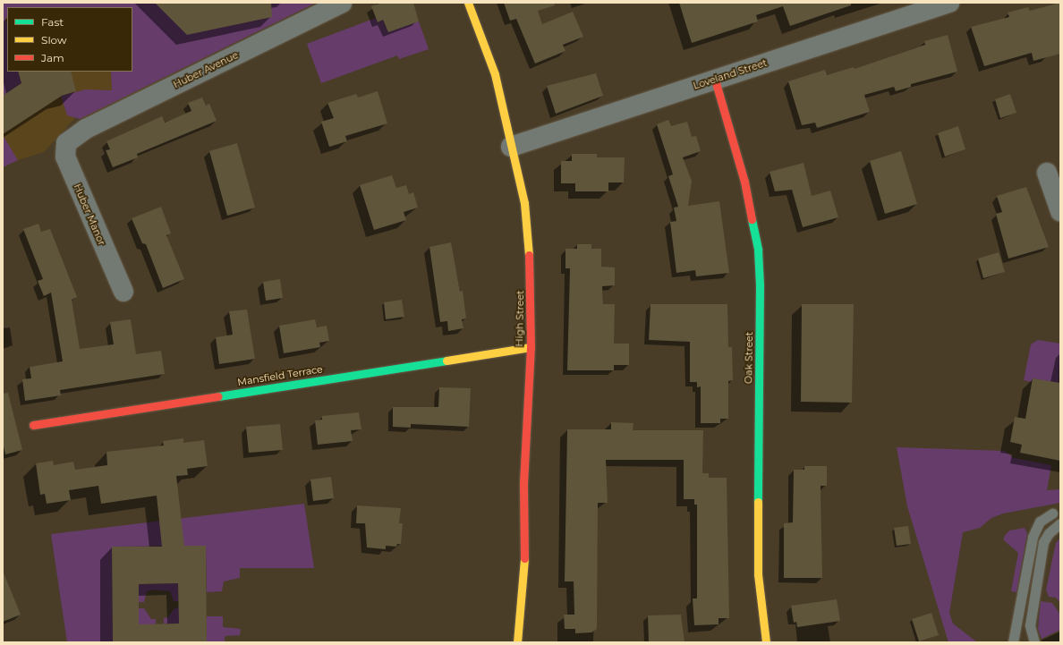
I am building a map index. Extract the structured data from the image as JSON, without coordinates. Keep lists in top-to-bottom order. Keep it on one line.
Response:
{"streets":{"street":["Huber Avenue","Loveland Street","Huber Manor","High Street","Oak Street","Mansfield Terrace"]},"crossings":[["Huber Avenue","Huber Manor"],["Loveland Street","High Street"],["Loveland Street","Oak Street"],["High Street","Mansfield Terrace"]],"legend":["Fast","Slow","Jam"]}
